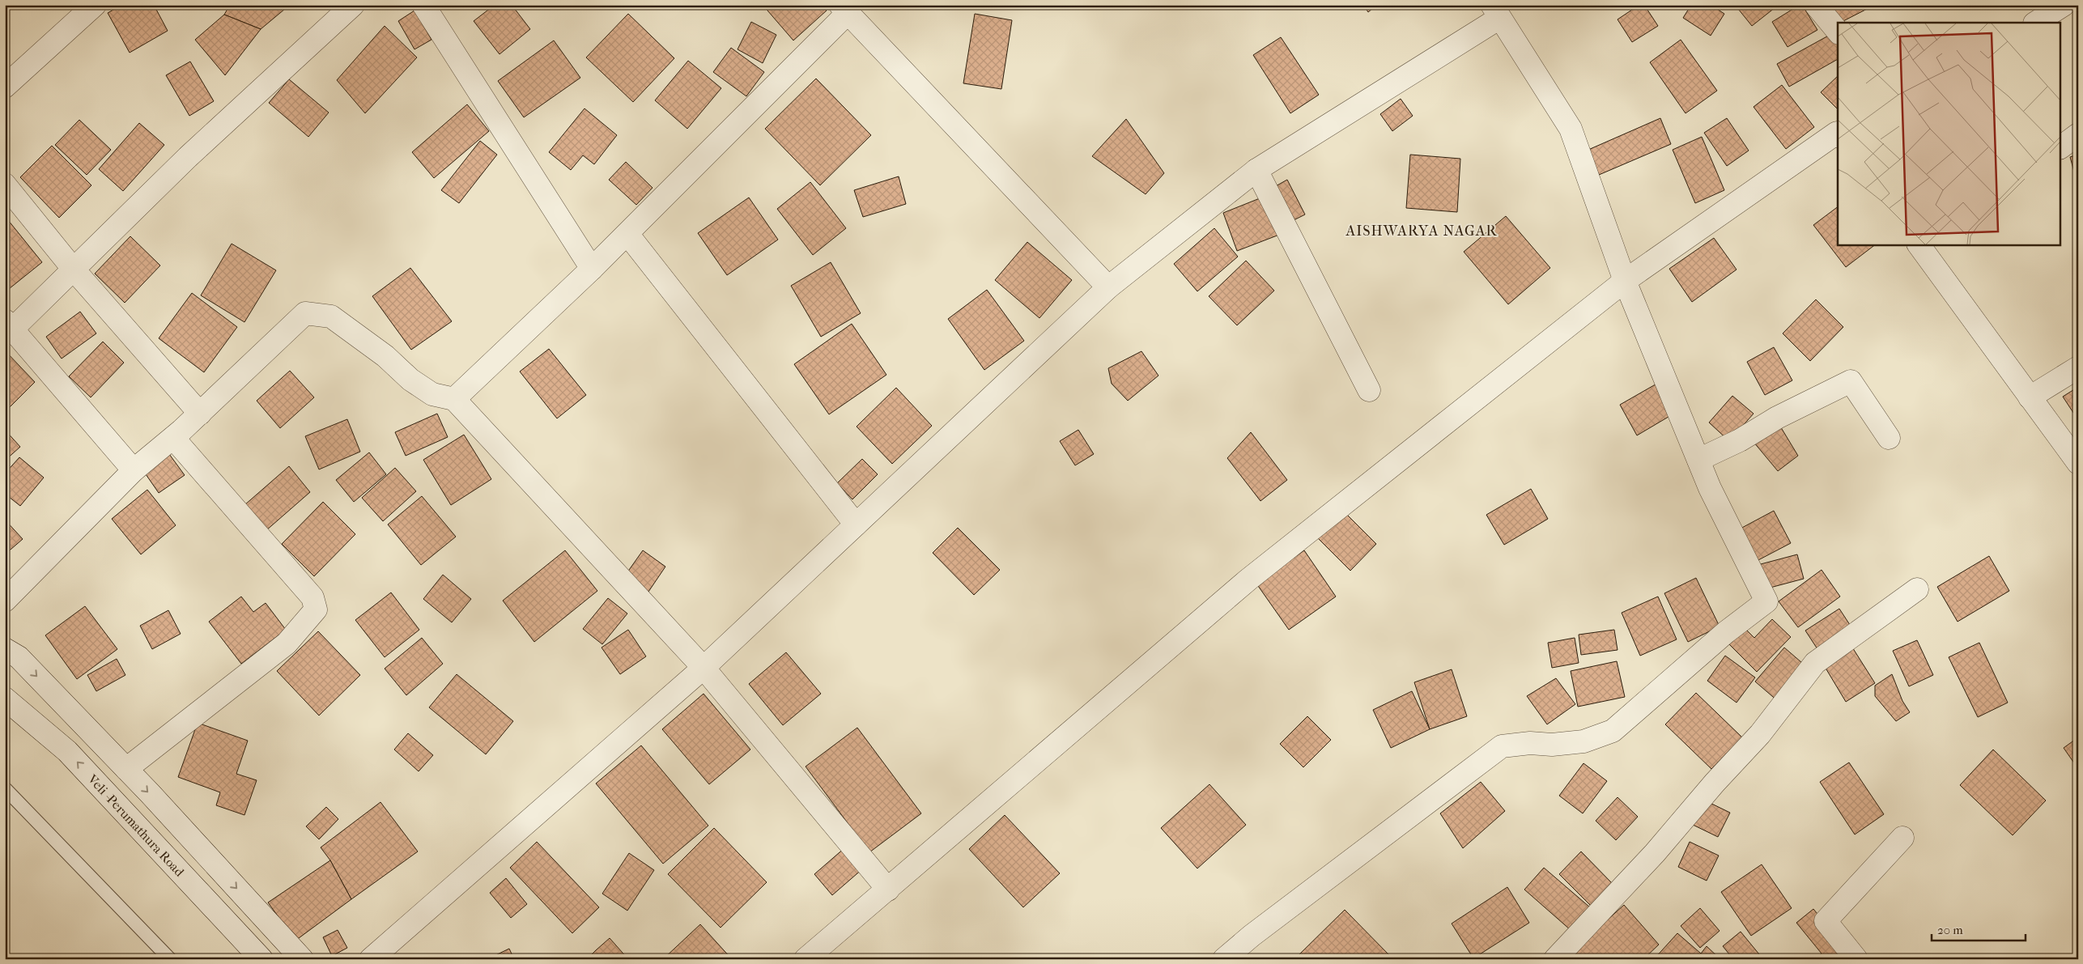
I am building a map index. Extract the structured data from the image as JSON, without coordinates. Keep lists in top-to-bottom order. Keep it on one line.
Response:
{"streets":{"street":["Veli -Perumathura Road"]},"districts":["AISHWARYA NAGAR"],"scale_bar":"20 m"}
